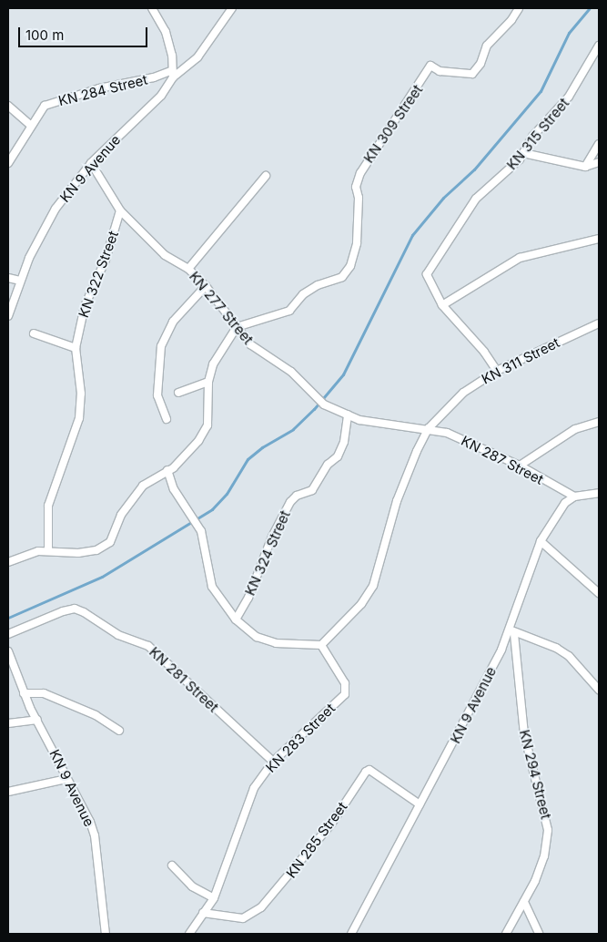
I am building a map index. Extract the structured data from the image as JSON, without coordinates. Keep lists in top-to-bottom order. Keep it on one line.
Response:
{"streets":{"street":["KN 284 Street","KN 309 Street","KN 315 Street","KN 9 Avenue","KN 322 Street","KN 277 Street","KN 311 Street","KN 287 Street","KN 324 Street","KN 281 Street","KN 283 Street","KN 294 Street","KN 285 Street"]},"crossings":[["KN 284 Street","KN 9 Avenue"],["KN 309 Street","KN 277 Street"],["KN 315 Street","KN 311 Street"],["KN 9 Avenue","KN 277 Street"],["KN 9 Avenue","KN 287 Street"],["KN 9 Avenue","KN 294 Street"],["KN 9 Avenue","KN 285 Street"],["KN 322 Street","KN 277 Street"],["KN 277 Street","KN 311 Street"],["KN 277 Street","KN 287 Street"],["KN 277 Street","KN 324 Street"],["KN 311 Street","KN 287 Street"],["KN 281 Street","KN 283 Street"],["KN 283 Street","KN 285 Street"]],"scale_bar":"100 m"}
